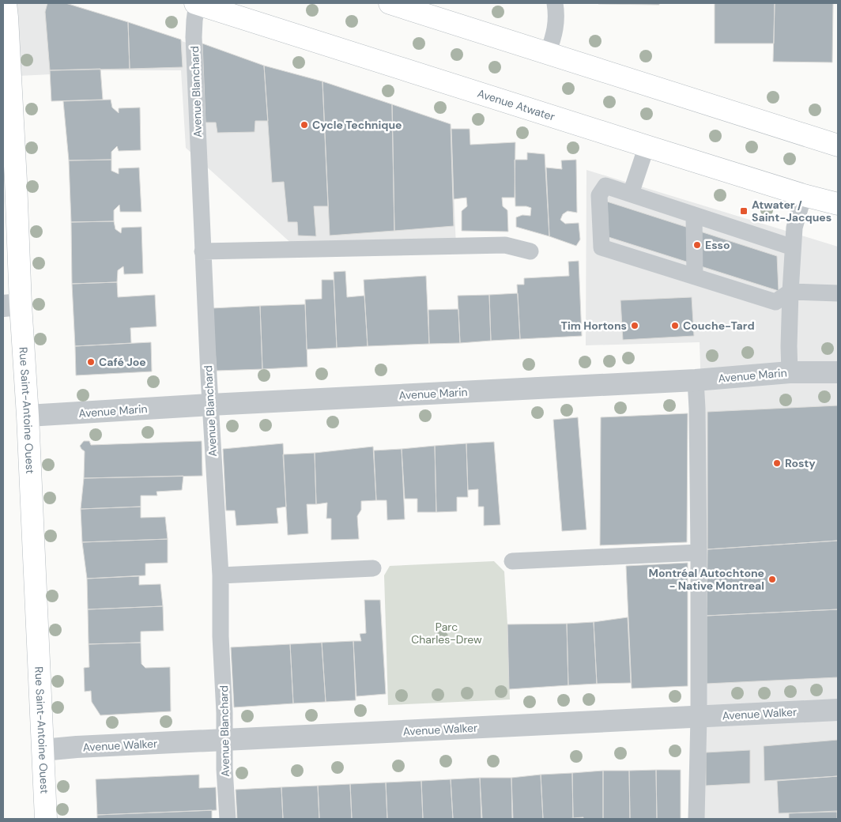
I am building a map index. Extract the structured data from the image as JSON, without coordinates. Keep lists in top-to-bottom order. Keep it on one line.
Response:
{"streets":{"main road":["Avenue Atwater","Rue Saint-Antoine Ouest"],"street":["Avenue Marin","Avenue Walker"],"lane":["Avenue Blanchard"]},"crossings":[["Avenue Blanchard","Avenue Atwater"],["Avenue Blanchard","Avenue Marin"],["Avenue Blanchard","Avenue Walker"],["Avenue Marin","Rue Saint-Antoine Ouest"],["Rue Saint-Antoine Ouest","Avenue Walker"]],"parks":["Parc Charles-Drew"],"places":{"other":["Cycle Technique","Esso","Tim Hortons","Couche-Tard","Café Joe","Rosty","Montréal Autochtone - Native Montreal"],"transit":["Atwater / Saint-Jacques"]}}
